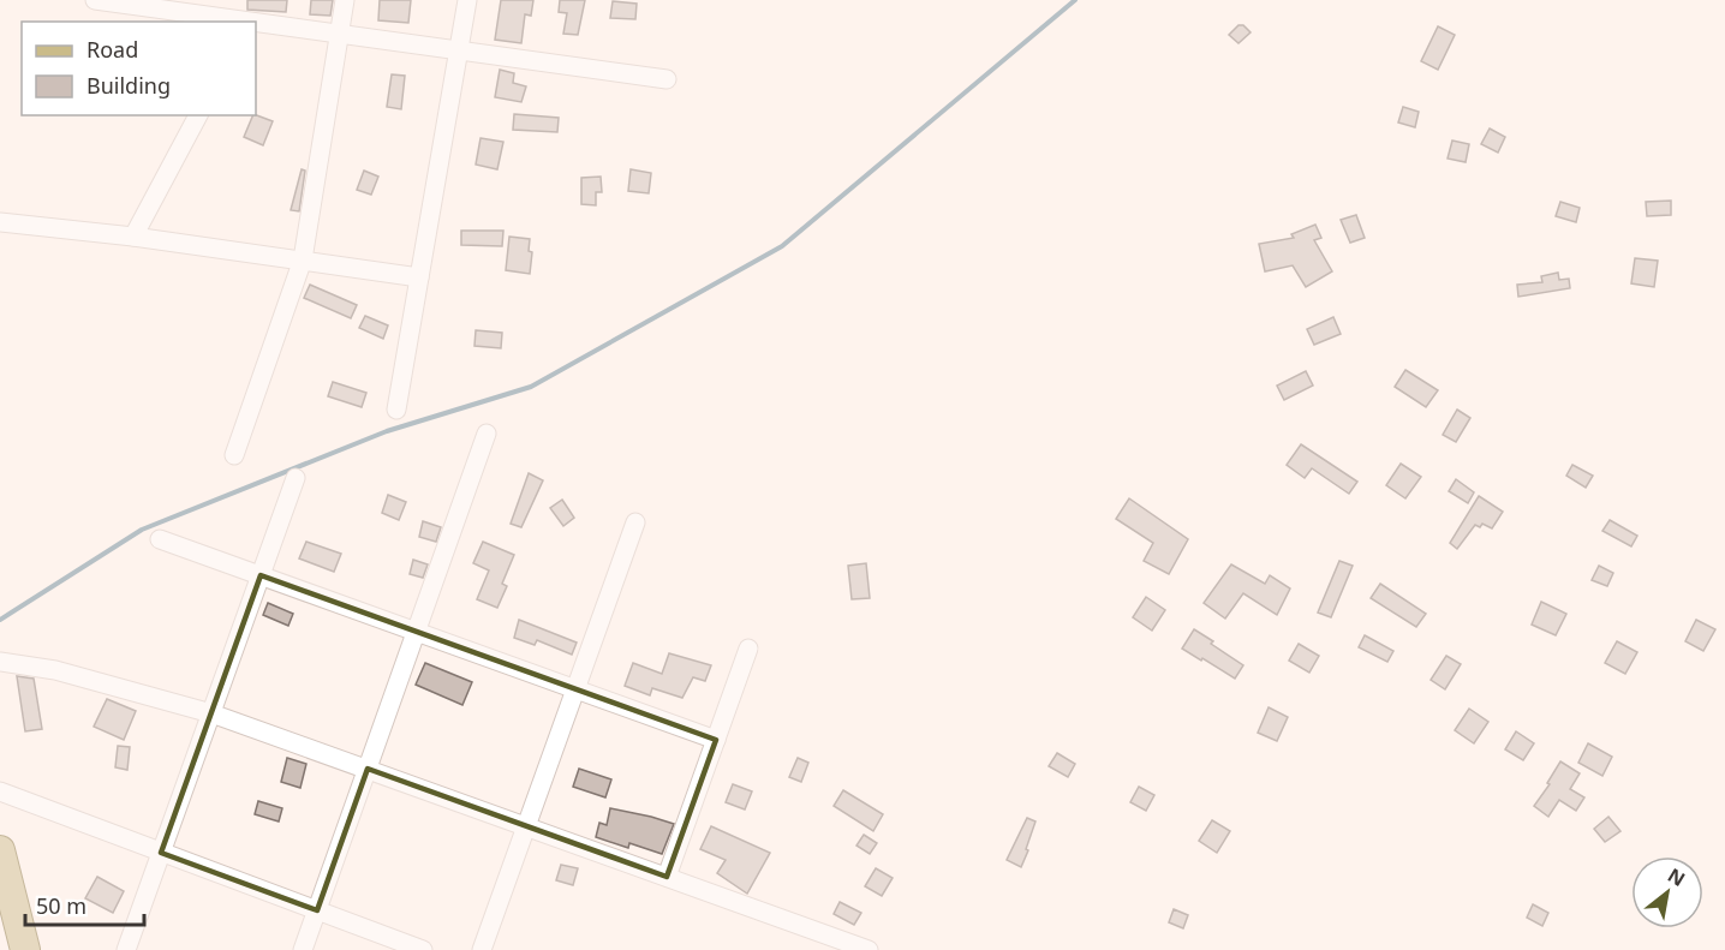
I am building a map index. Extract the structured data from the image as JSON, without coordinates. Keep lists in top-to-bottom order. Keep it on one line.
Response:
{"legend":["Road","Building"],"scale_bar":"50 m","north":"top right"}
